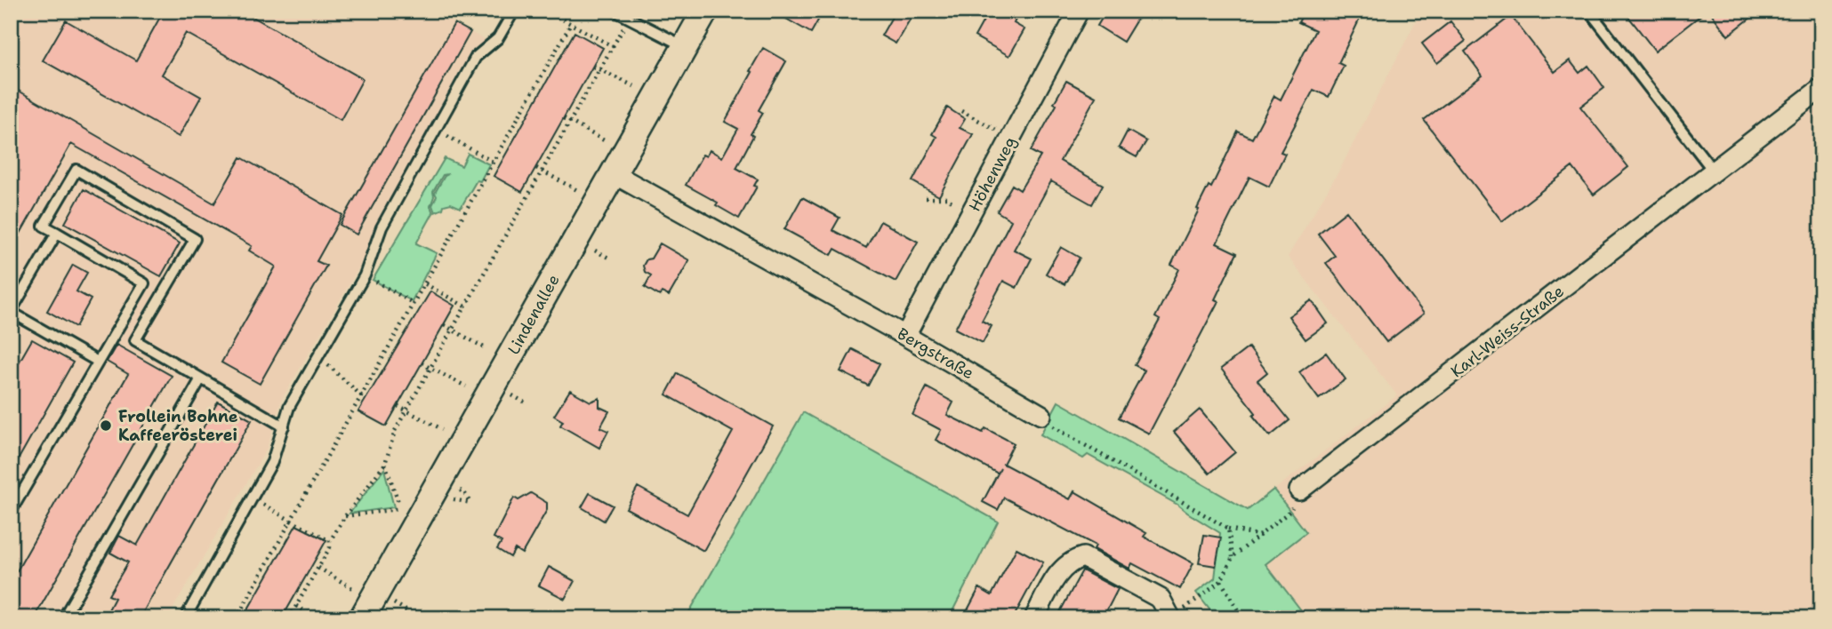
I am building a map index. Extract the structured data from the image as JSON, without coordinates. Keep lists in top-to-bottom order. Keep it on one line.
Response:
{"streets":{"street":["Höhenweg","Lindenallee","Karl-Weiss-Straße","Bergstraße"]},"crossings":[["Höhenweg","Bergstraße"],["Lindenallee","Bergstraße"]],"places":["Frollein Bohne Kaffeerösterei"]}
